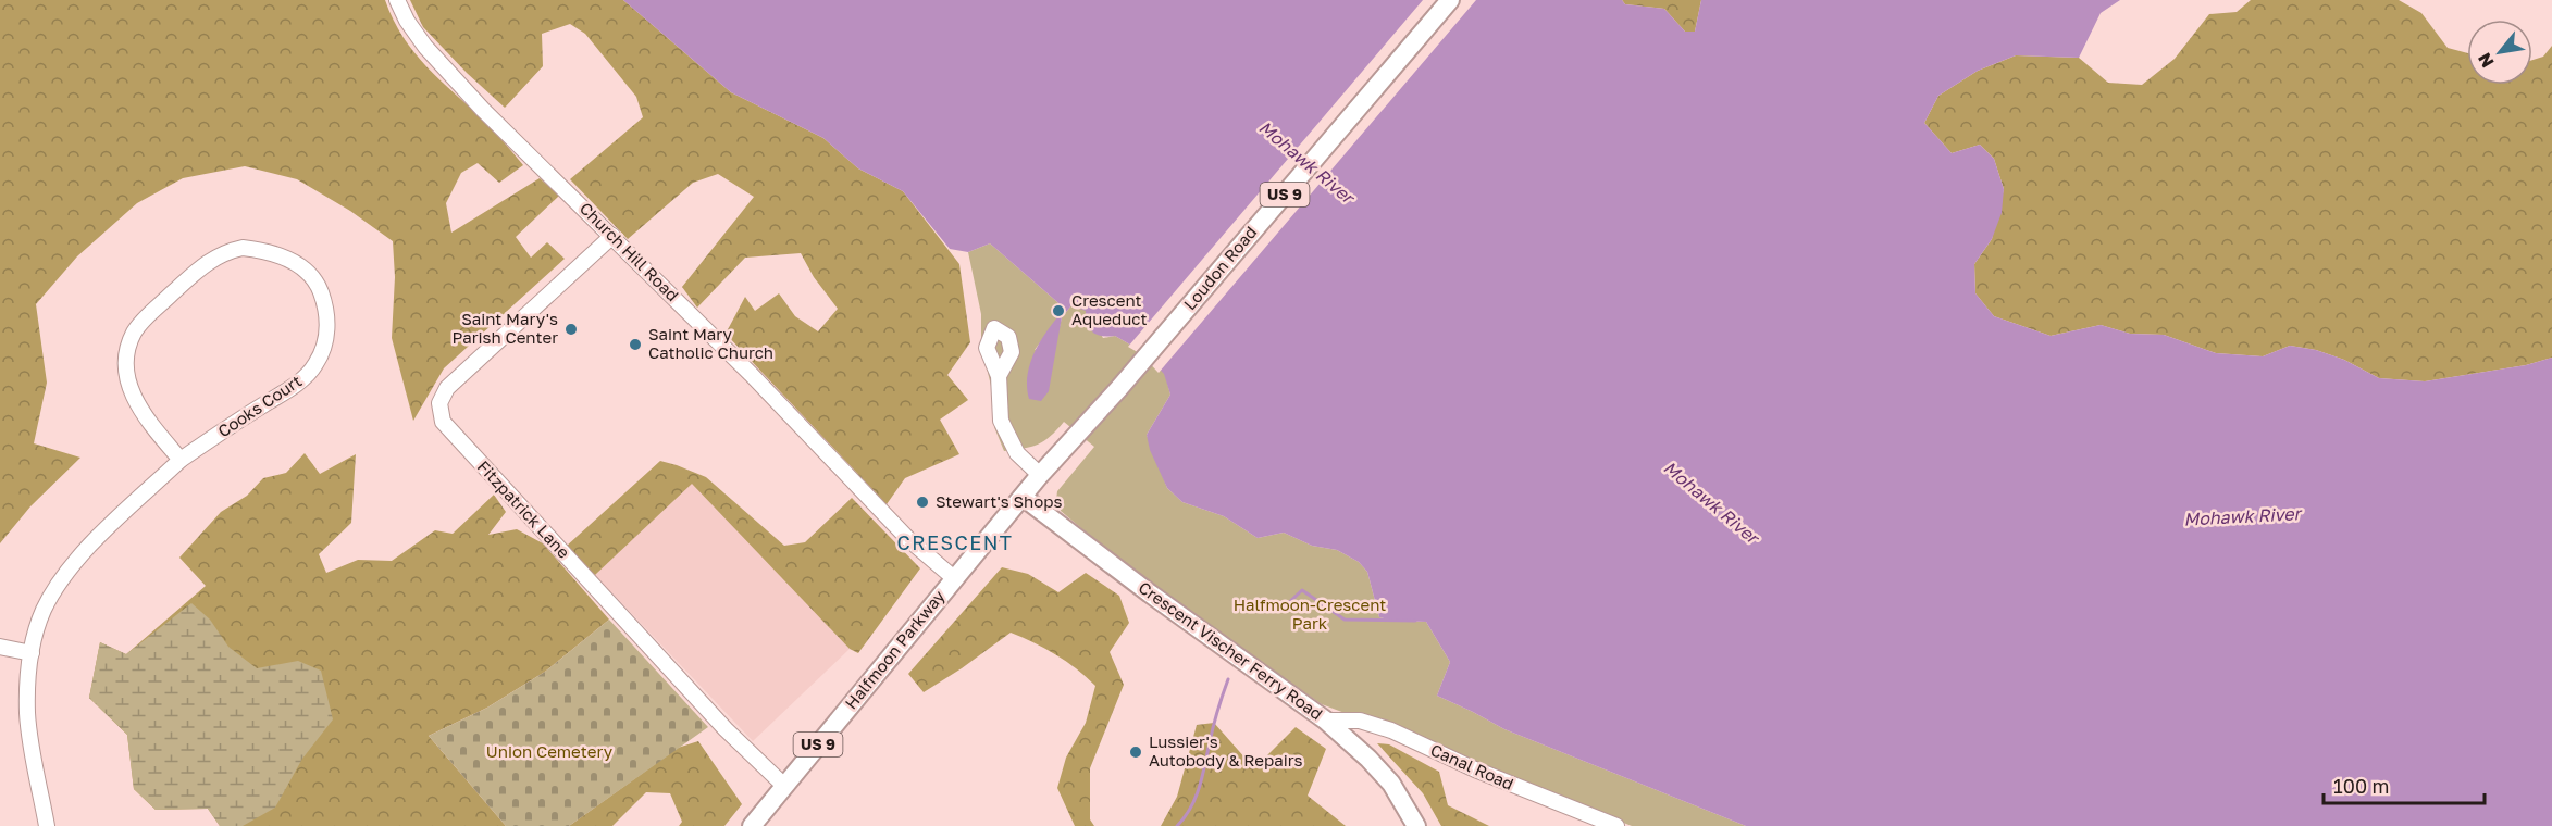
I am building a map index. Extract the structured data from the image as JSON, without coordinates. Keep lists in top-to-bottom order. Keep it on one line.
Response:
{"streets":{"main road":["US 9","Loudon Road","Halfmoon Parkway","Crescent Vischer Ferry Road"],"street":["Church Hill Road","Cooks Court","Fitzpatrick Lane","Canal Road"]},"crossings":[["Church Hill Road","Fitzpatrick Lane"],["Church Hill Road","Halfmoon Parkway"],["Loudon Road","Halfmoon Parkway"],["Fitzpatrick Lane","Halfmoon Parkway"],["Halfmoon Parkway","Crescent Vischer Ferry Road"],["Crescent Vischer Ferry Road","Canal Road"]],"districts":["CRESCENT"],"water":["Mohawk River"],"parks":["Halfmoon-Crescent Park","Union Cemetery"],"places":["Crescent Aqueduct","Saint Mary's Parish Center","Saint Mary Catholic Church","Stewart's Shops","Lussier's Autobody & Repairs"],"scale_bar":"100 m","north":"bottom left"}
